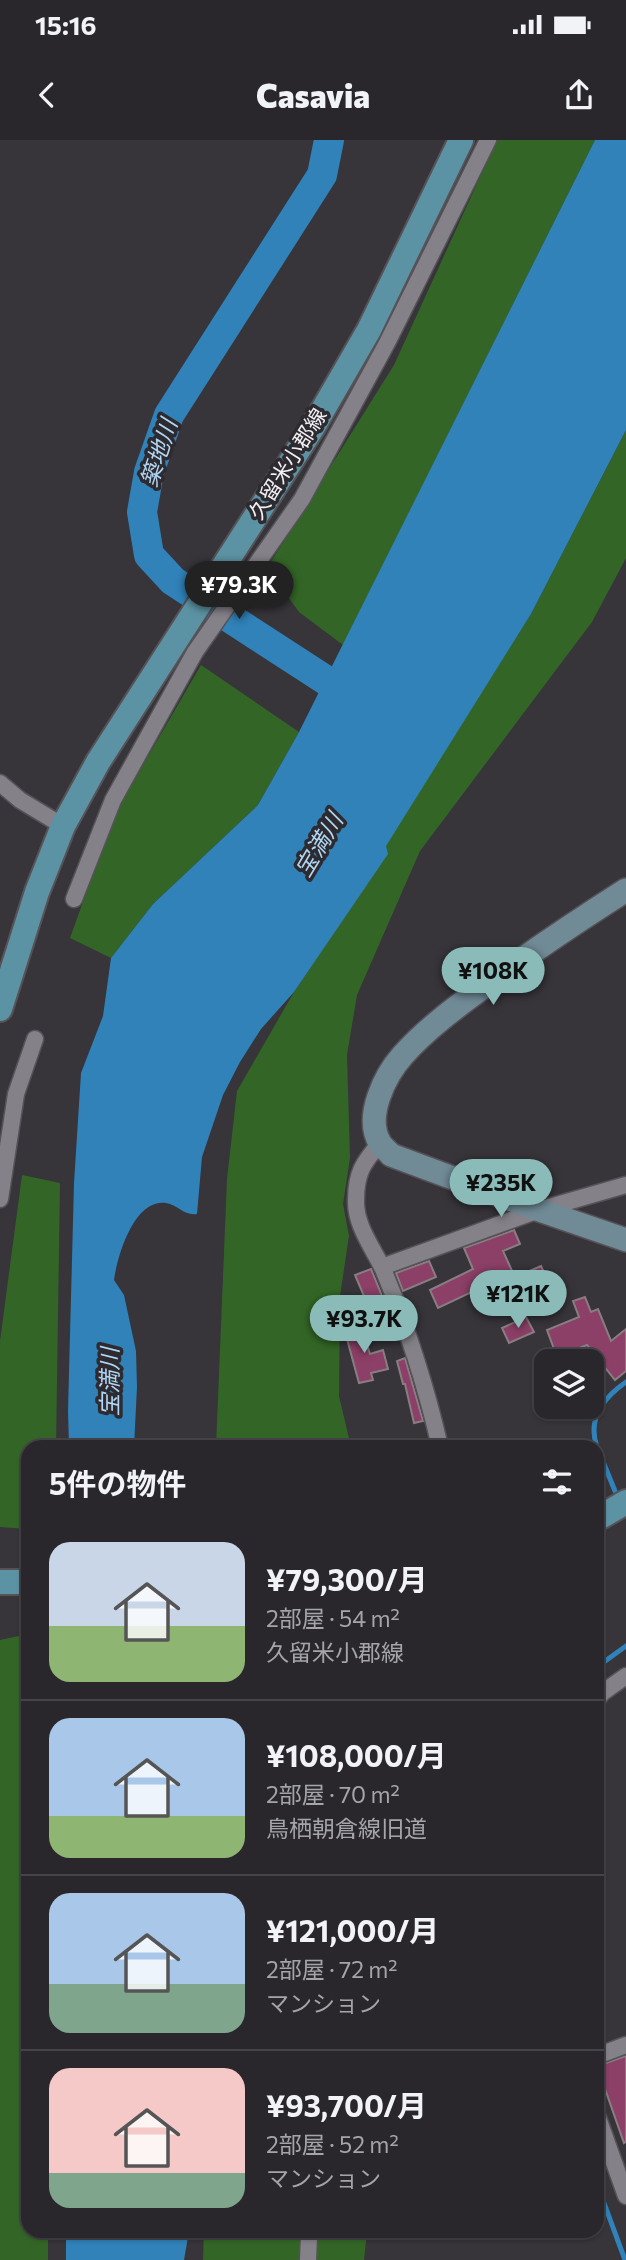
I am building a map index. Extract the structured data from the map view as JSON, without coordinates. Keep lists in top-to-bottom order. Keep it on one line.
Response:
{"streets":{"main road":["久留米小郡線"]},"water":["築地川","宝満川"],"page":{"status":"15:16","header":"Casavia","price":["¥79.3K","¥108K","¥235K","¥121K","¥93.7K"],"heading":"5件の物件","list":[{"name":"¥79,300/月","note":"2部屋 · 54 m² · 久留米小郡線"},{"name":"¥108,000/月","note":"2部屋 · 70 m² · 鳥栖朝倉線旧道"},{"name":"¥121,000/月","note":"2部屋 · 72 m² · マンション"},{"name":"¥93,700/月","note":"2部屋 · 52 m² · マンション"}]}}
